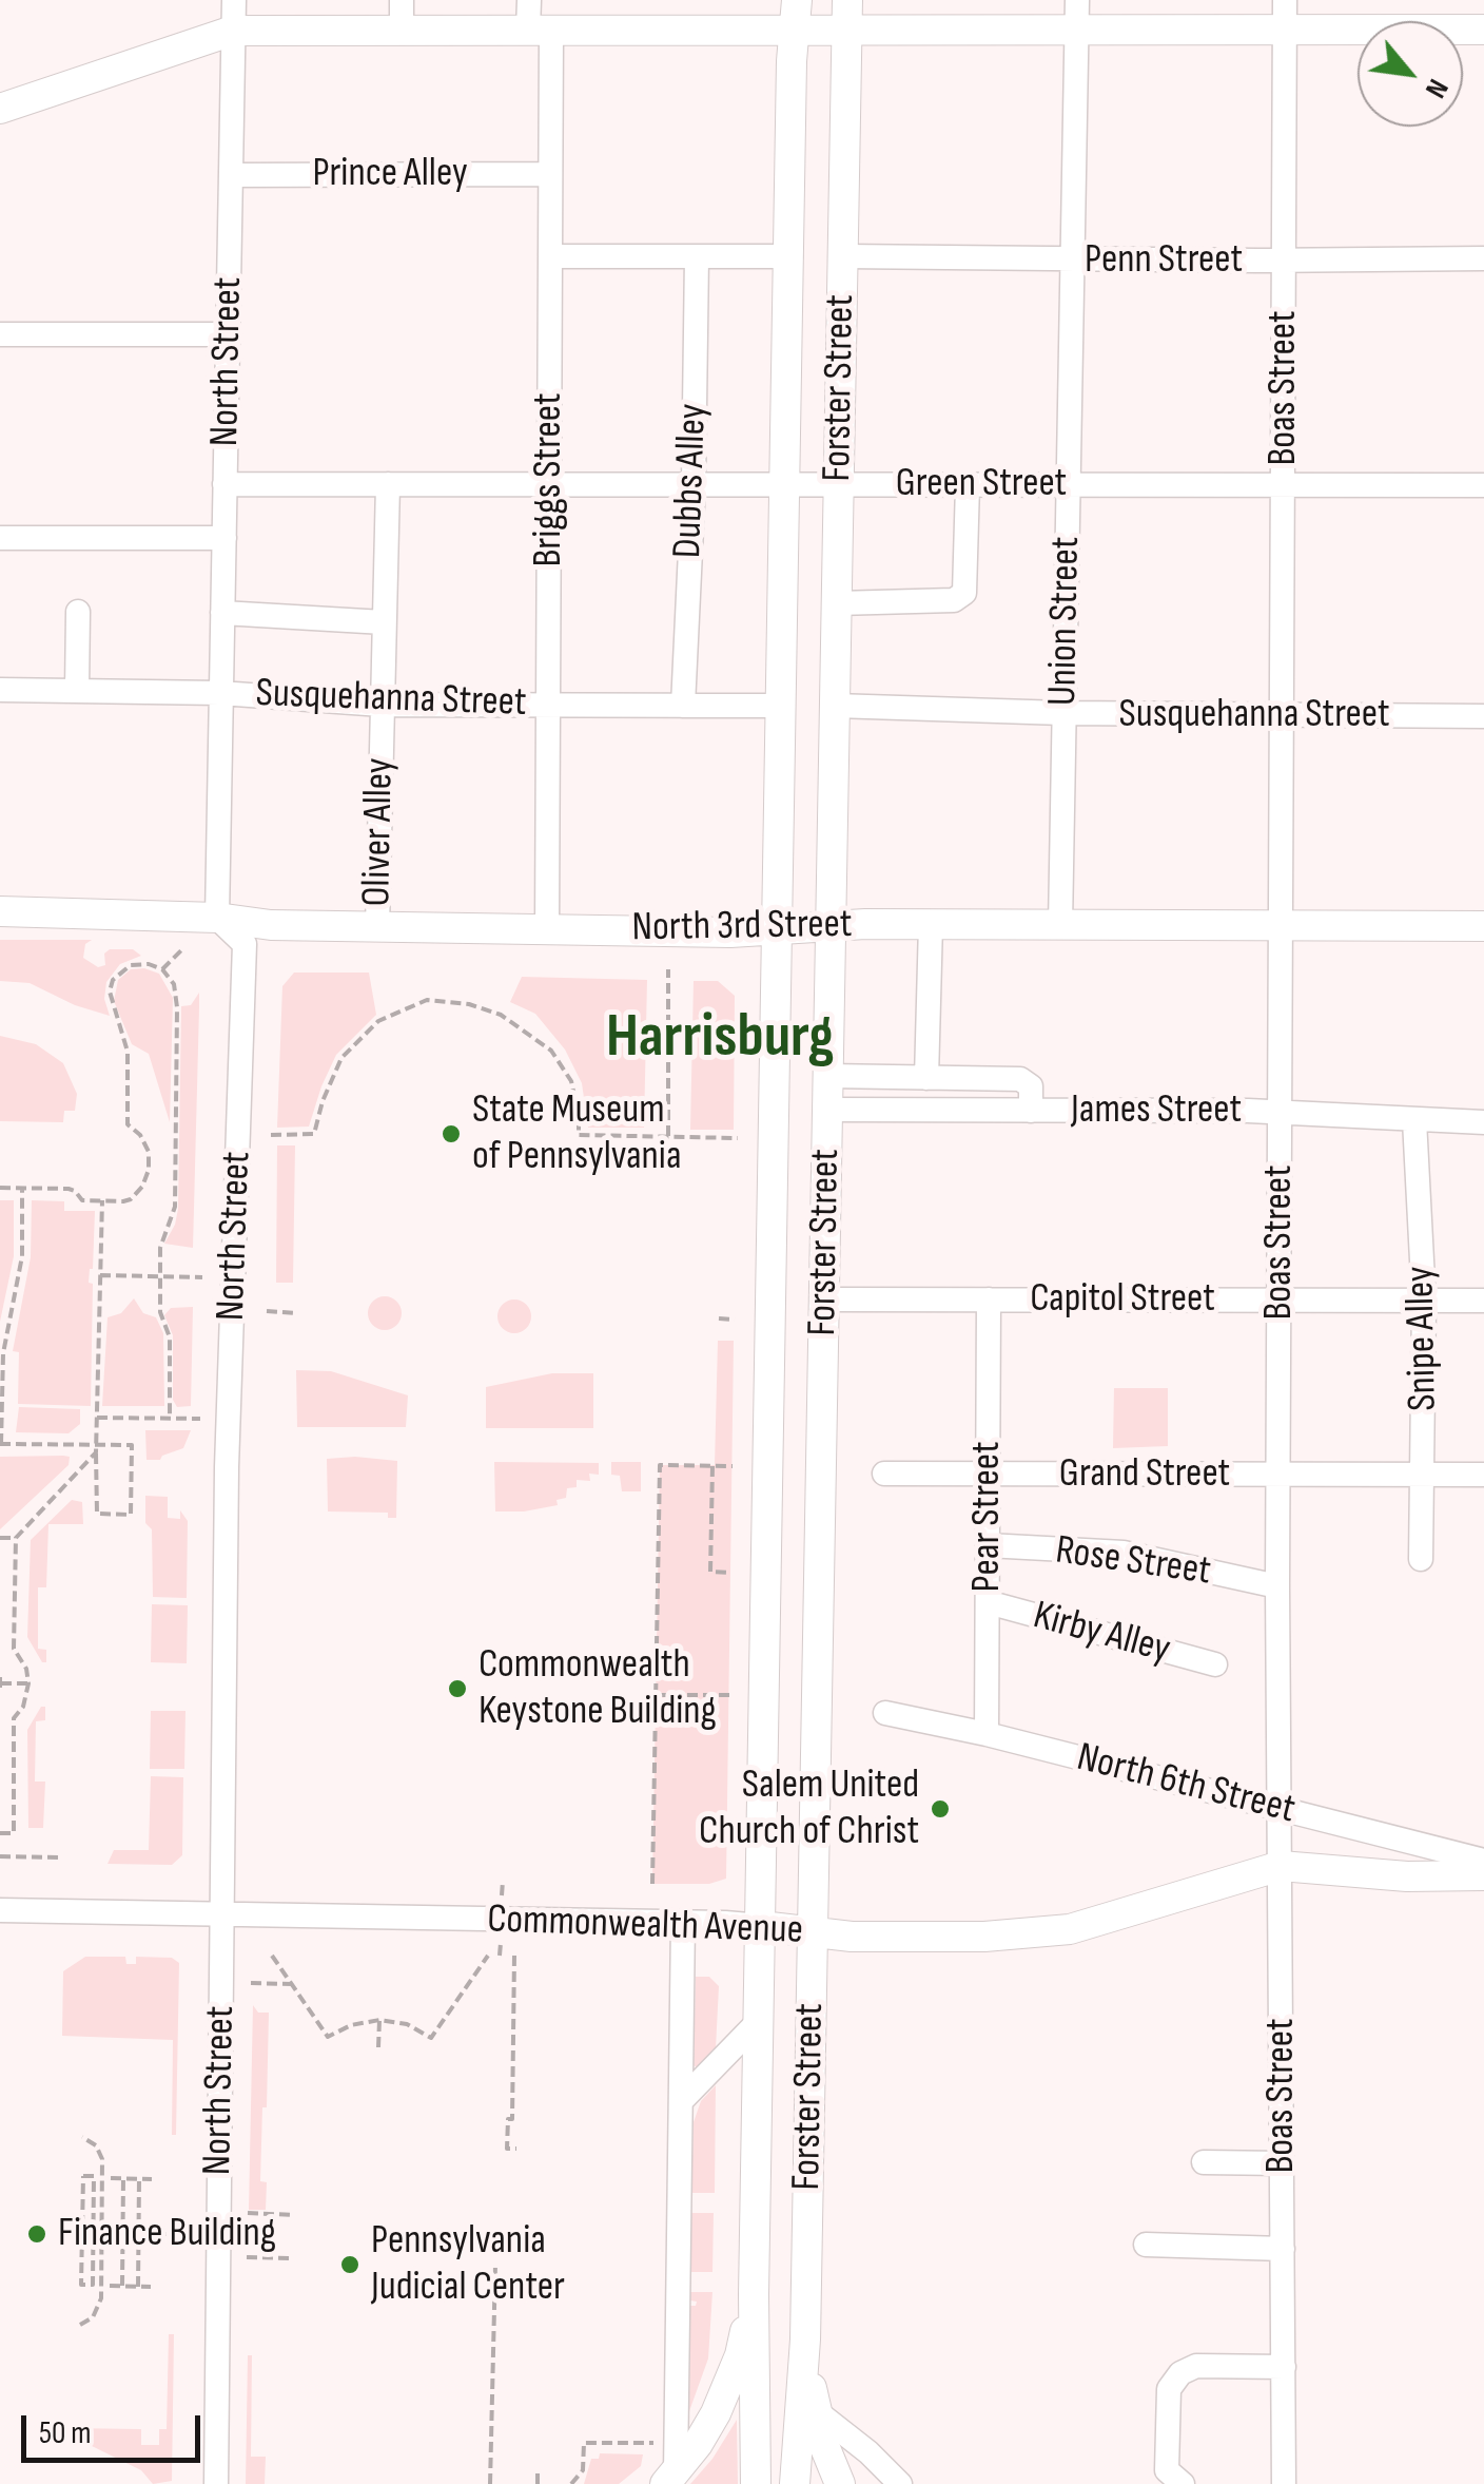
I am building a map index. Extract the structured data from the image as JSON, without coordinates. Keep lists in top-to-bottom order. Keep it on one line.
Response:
{"streets":{"main road":["Forster Street","North 3rd Street","North 6th Street","Commonwealth Avenue"],"street":["Prince Alley","Penn Street","North Street","Boas Street","Briggs Street","Dubbs Alley","Green Street","Union Street","Susquehanna Street","Oliver Alley","James Street","Capitol Street","Snipe Alley","Grand Street","Pear Street","Rose Street","Kirby Alley"]},"crossings":[["Prince Alley","North Street"],["Prince Alley","Briggs Street"],["Penn Street","Forster Street"],["Penn Street","Boas Street"],["Penn Street","Union Street"],["North Street","Green Street"],["North Street","Susquehanna Street"],["North Street","North 3rd Street"],["North Street","Commonwealth Avenue"],["Forster Street","Green Street"],["Forster Street","Susquehanna Street"],["Forster Street","North 3rd Street"],["Forster Street","James Street"],["Forster Street","Capitol Street"],["Forster Street","Commonwealth Avenue"],["Boas Street","Green Street"],["Boas Street","Susquehanna Street"],["Boas Street","North 3rd Street"],["Boas Street","James Street"],["Boas Street","Capitol Street"],["Boas Street","Grand Street"],["Boas Street","Rose Street"],["Boas Street","North 6th Street"],["Boas Street","Commonwealth Avenue"],["Briggs Street","Green Street"],["Briggs Street","Susquehanna Street"],["Briggs Street","North 3rd Street"],["Dubbs Alley","Green Street"],["Dubbs Alley","Susquehanna Street"],["Green Street","Union Street"],["Green Street","Oliver Alley"],["Union Street","Susquehanna Street"],["Union Street","North 3rd Street"],["Susquehanna Street","Oliver Alley"],["Oliver Alley","North 3rd Street"],["James Street","Snipe Alley"],["Capitol Street","Snipe Alley"],["Capitol Street","Pear Street"],["Snipe Alley","Grand Street"],["Grand Street","Pear Street"],["Pear Street","Rose Street"],["Pear Street","Kirby Alley"],["Pear Street","North 6th Street"],["North 6th Street","Commonwealth Avenue"]],"districts":["Harrisburg"],"places":["State Museum of Pennsylvania","Commonwealth Keystone Building","Salem United Church of Christ","Finance Building","Pennsylvania Judicial Center"],"scale_bar":"50 m","north":"bottom right"}
